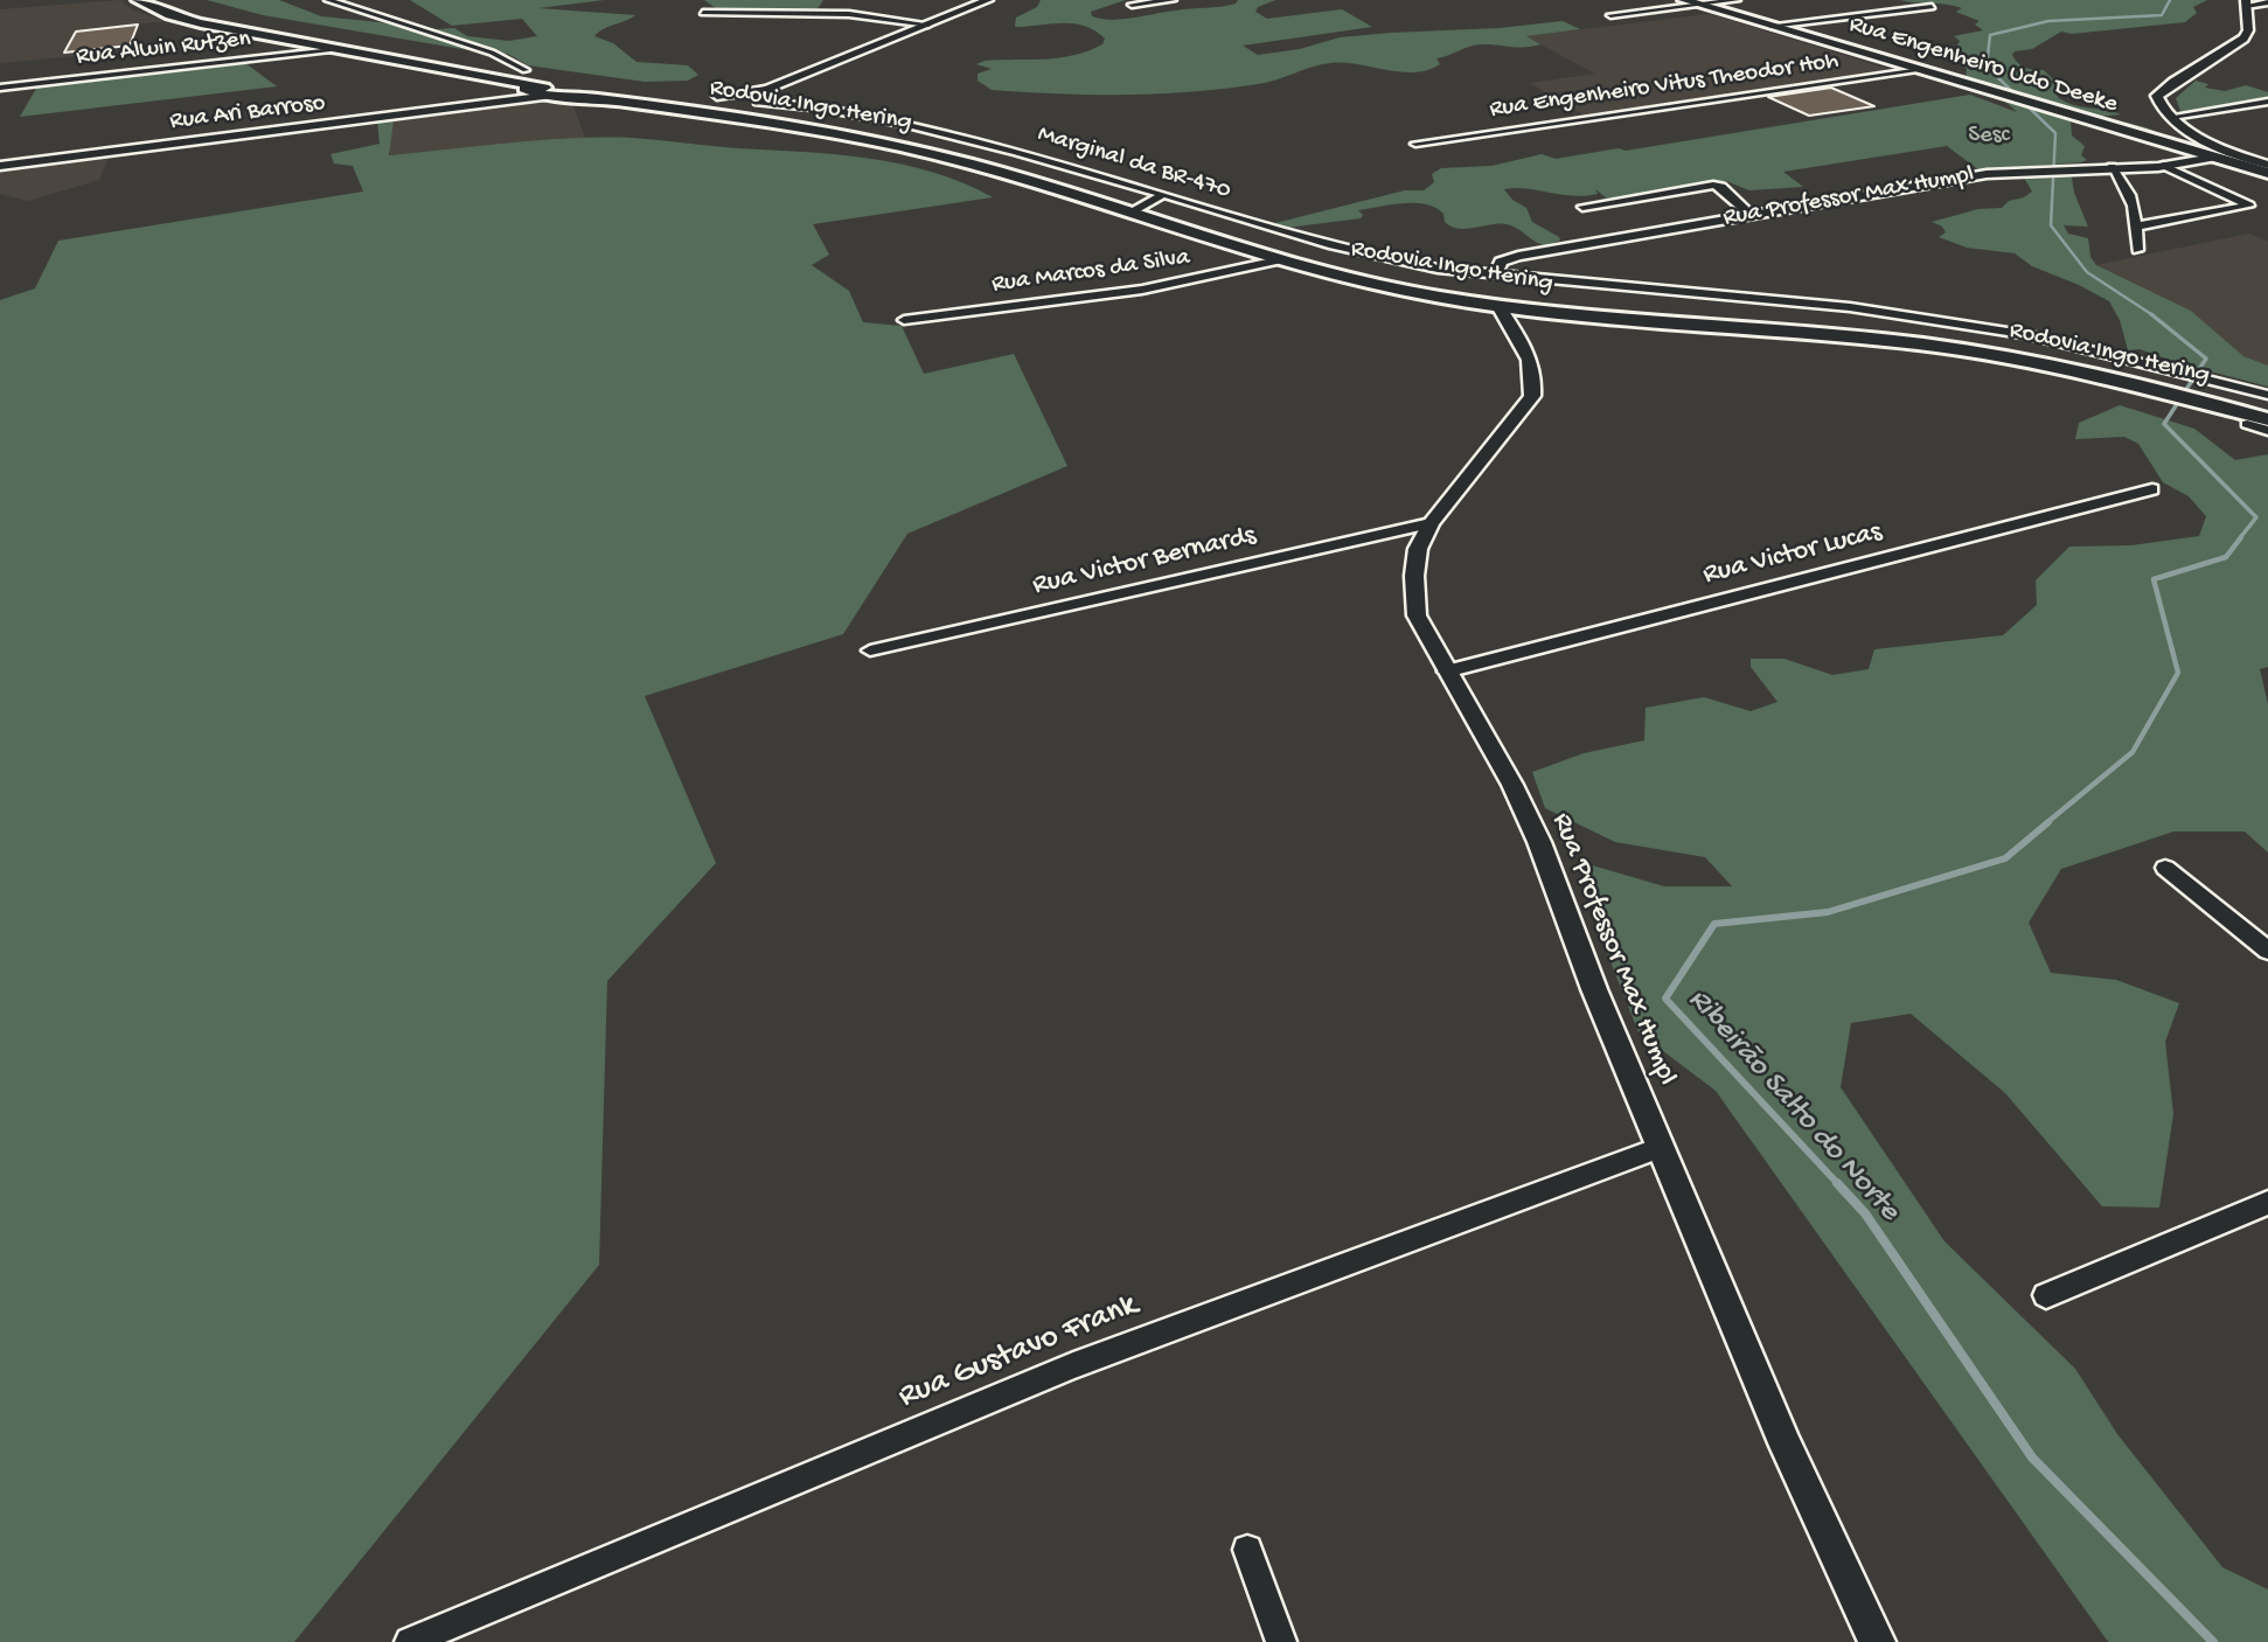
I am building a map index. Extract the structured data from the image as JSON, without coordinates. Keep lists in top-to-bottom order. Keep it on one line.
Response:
{"streets":{"main road":["Rua Engenheiro Udo Deeke","Rodovia Ingo Hering"],"street":["Rua Alwin Rutzen","Rua Engenheiro Vitus Theodor Hoh","Rua Ari Barroso","Marginal da BR-470","Rua Professor Max Humpl","Rua Marcos da Silva","Rua Victor Lucas","Rua Victor Bernards","Rua Gustavo Frank"]},"crossings":[["Rua Engenheiro Udo Deeke","Rua Engenheiro Vitus Theodor Hoh"],["Rua Engenheiro Udo Deeke","Rua Professor Max Humpl"],["Rodovia Ingo Hering","Marginal da BR-470"],["Rodovia Ingo Hering","Rua Professor Max Humpl"],["Rodovia Ingo Hering","Rua Marcos da Silva"],["Marginal da BR-470","Rua Professor Max Humpl"],["Rua Professor Max Humpl","Rua Victor Lucas"],["Rua Professor Max Humpl","Rua Victor Bernards"],["Rua Professor Max Humpl","Rua Gustavo Frank"]],"water":["Ribeirão Salto do Norte"],"parks":["Sesc"]}
